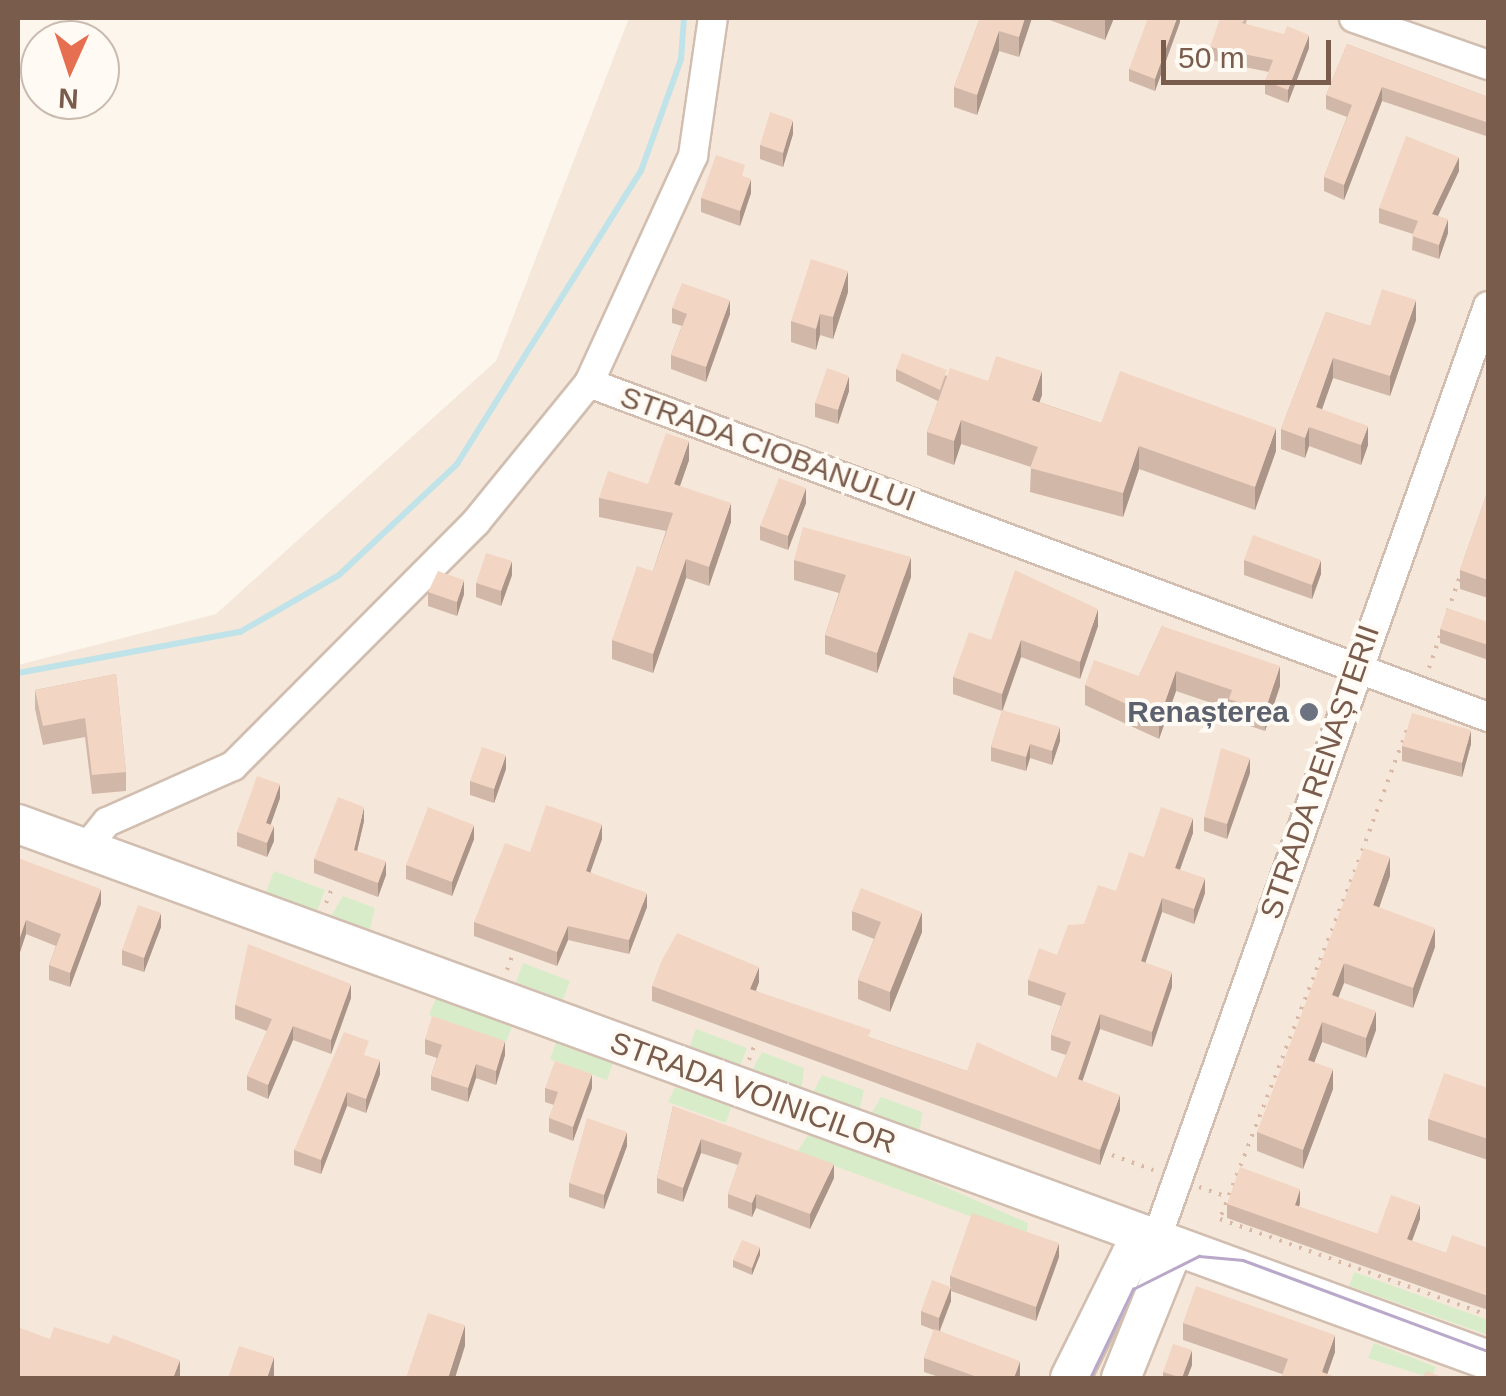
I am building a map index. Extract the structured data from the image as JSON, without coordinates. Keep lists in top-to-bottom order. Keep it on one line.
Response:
{"streets":{"main road":["STRADA RENAȘTERII","STRADA VOINICILOR"],"street":["STRADA CIOBANULUI"]},"crossings":[["STRADA CIOBANULUI","STRADA RENAȘTERII"],["STRADA CIOBANULUI","STRADA VOINICILOR"],["STRADA RENAȘTERII","STRADA VOINICILOR"]],"places":["Renașterea"],"scale_bar":"50 m","north":"bottom"}
